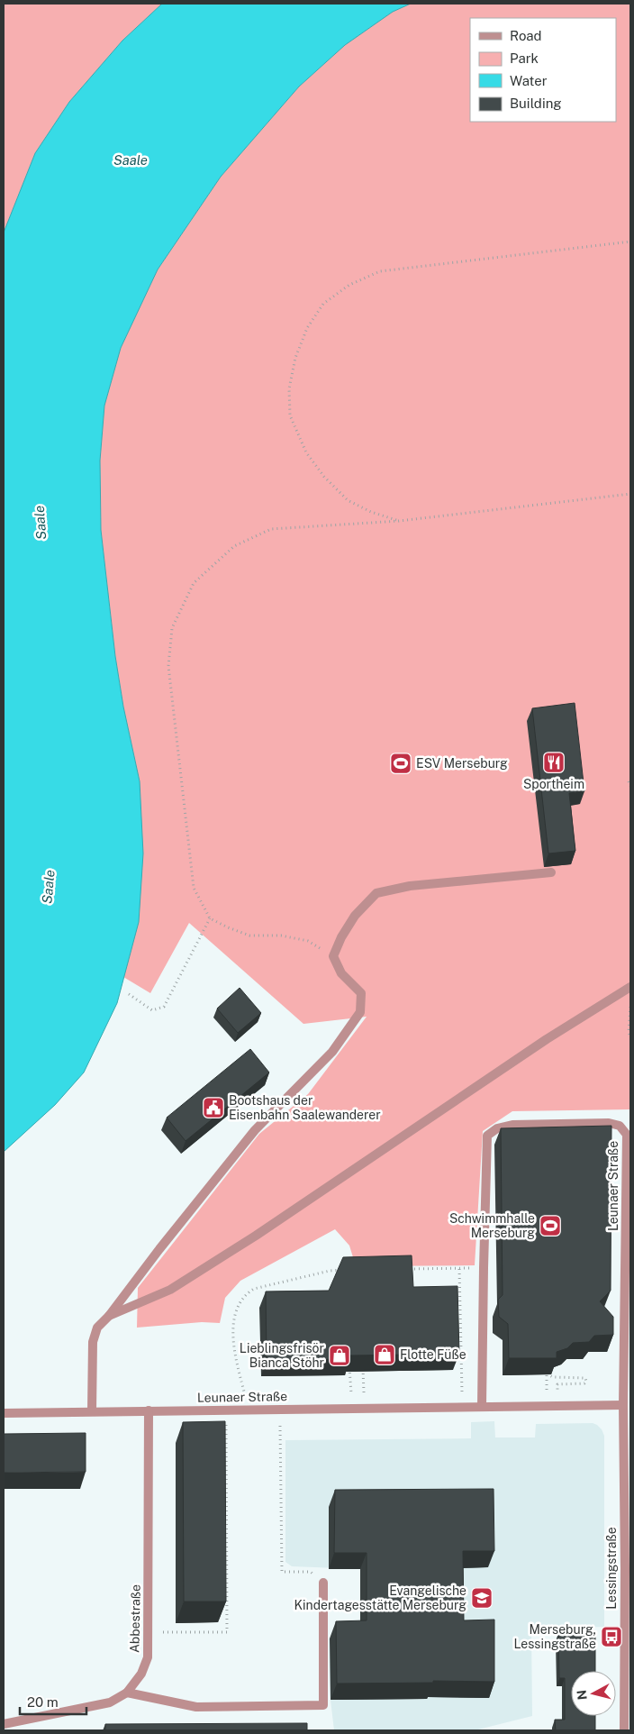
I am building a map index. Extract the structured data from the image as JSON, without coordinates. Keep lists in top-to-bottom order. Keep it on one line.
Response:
{"streets":{"street":["Leunaer Straße","Lessingstraße","Abbestraße"]},"crossings":[["Leunaer Straße","Lessingstraße"],["Leunaer Straße","Abbestraße"]],"water":["Saale"],"places":{"restaurant":["Sportheim"],"sports":["ESV Merseburg","Schwimmhalle Merseburg"],"public building":["Bootshaus der Eisenbahn Saalewanderer"],"shop":["Flotte Füße","Lieblingsfrisör Bianca Stöhr"],"school or university":["Evangelische Kindertagesstätte Merseburg"],"bus stop":["Merseburg, Lessingstraße"]},"legend":["Road","Park","Water","Building"],"scale_bar":"20 m","north":"left"}
